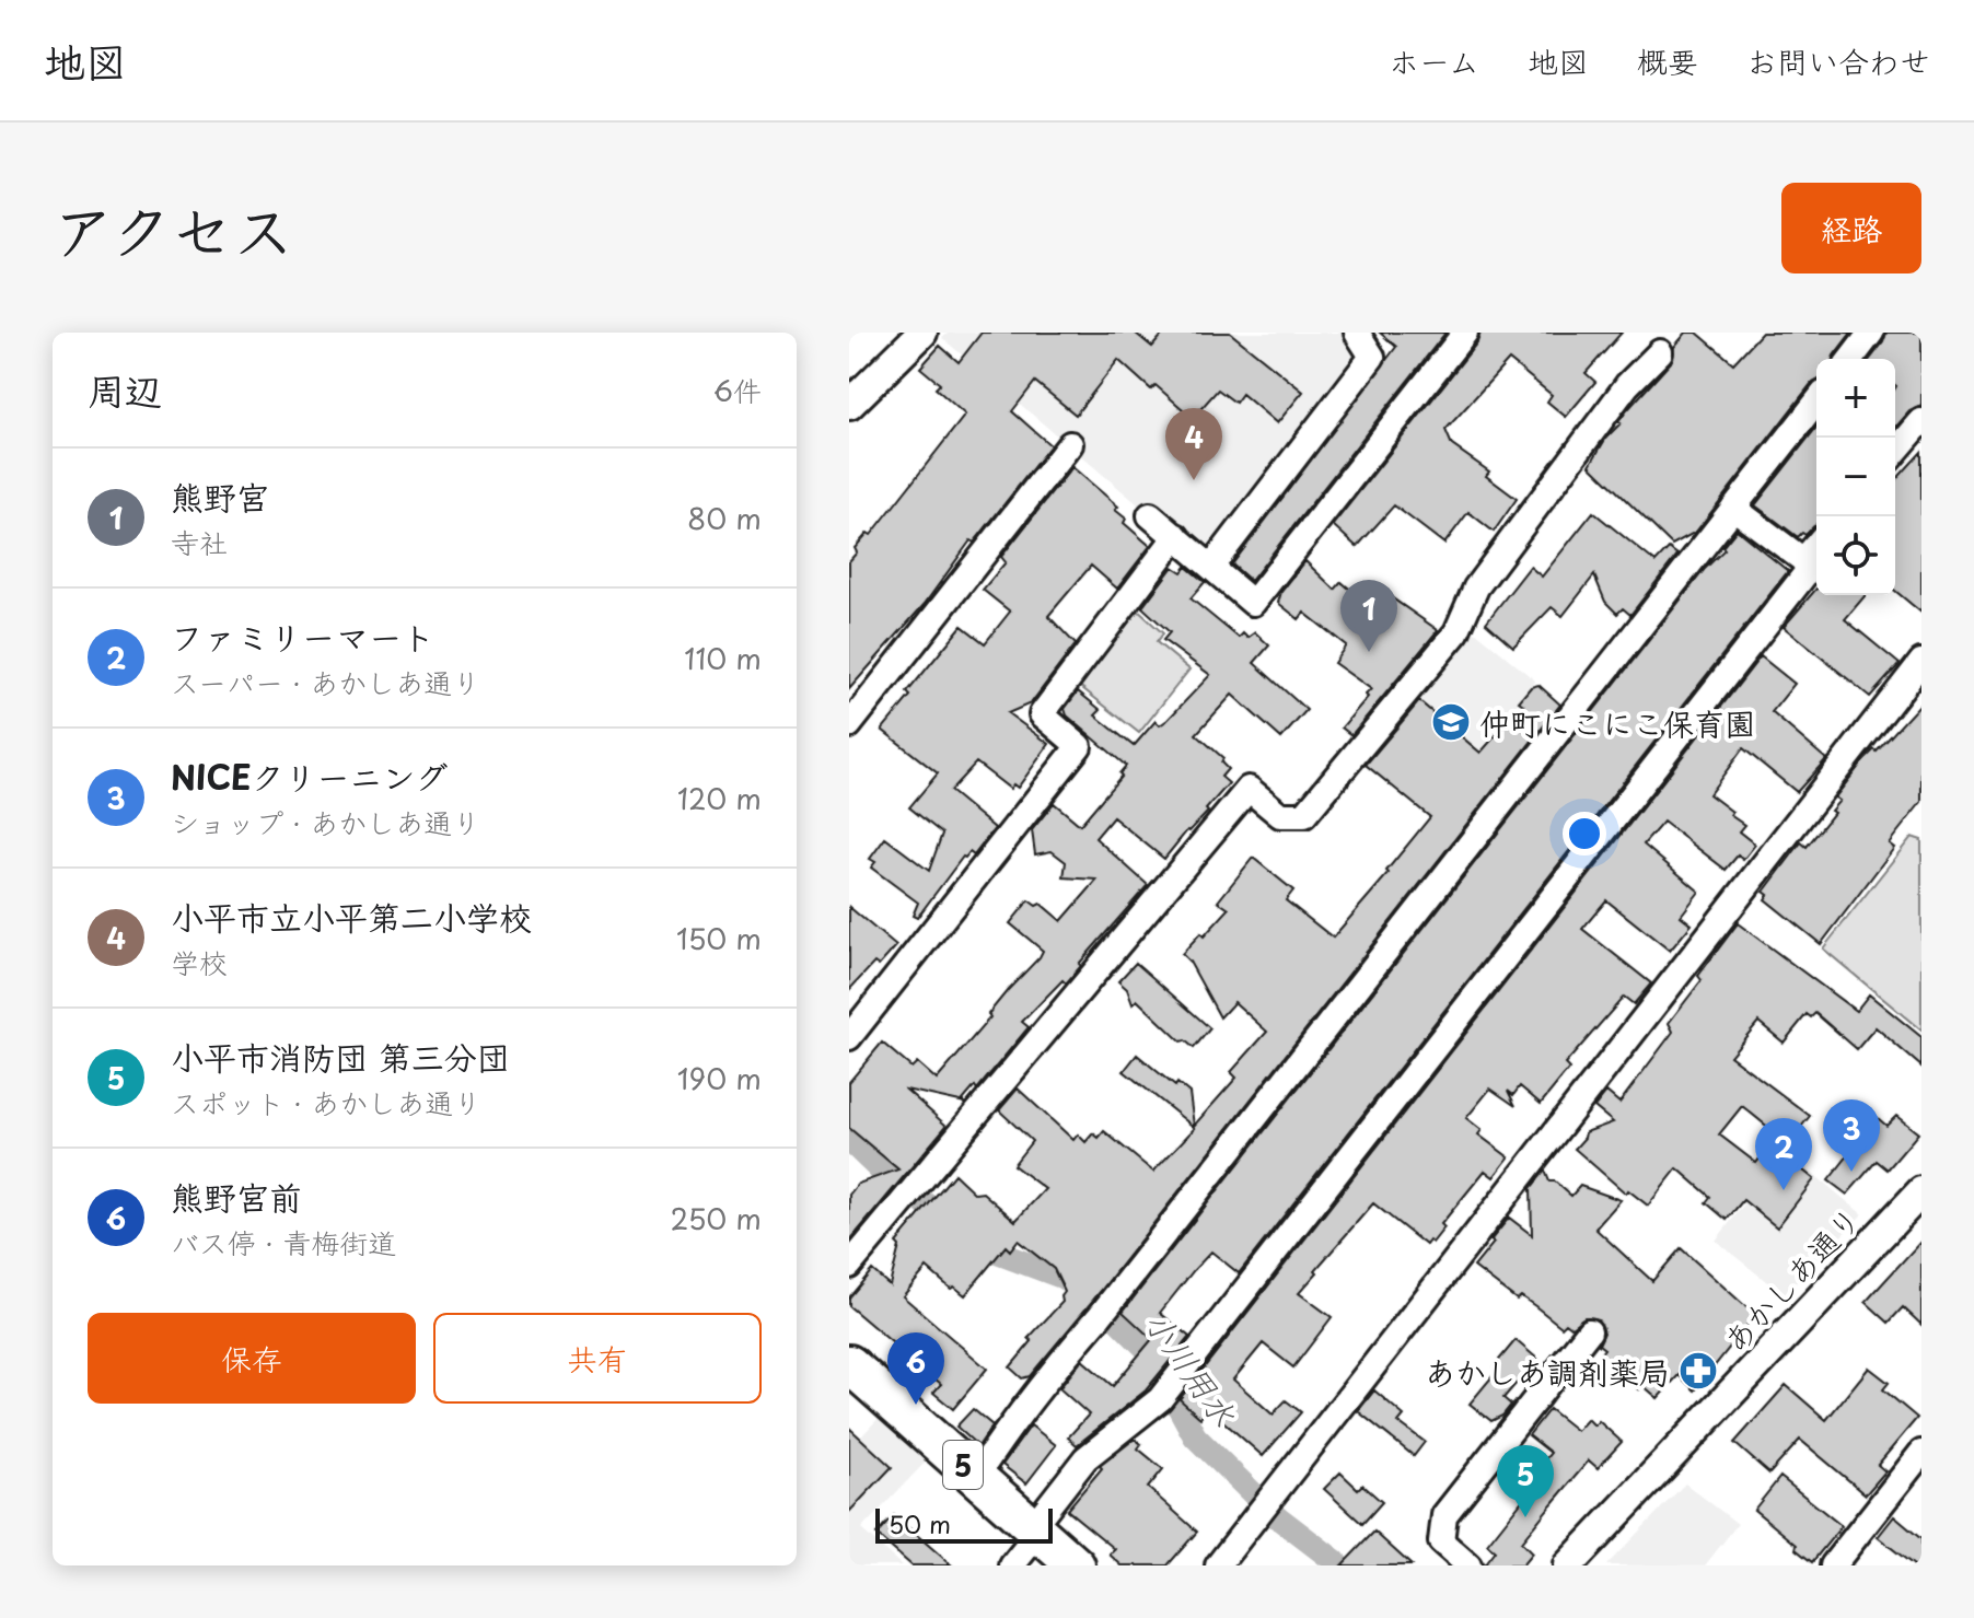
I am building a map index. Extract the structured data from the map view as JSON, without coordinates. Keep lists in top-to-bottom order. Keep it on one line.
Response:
{"streets":{"main road":["5"],"street":["あかしあ通り"]},"water":["小川用水"],"places":{"school or university":["仲町にこにこ保育園"],"pharmacy":["あかしあ調剤薬局"]},"scale_bar":"50 m","page":{"header":"地図","nav":["ホーム","地図","概要","お問い合わせ"],"title":"アクセス","buttons":["経路",["保存","共有"]],"heading":["周辺","6件"],"map_buttons":["+","−"],"pins":["4","1","3","2","6","5"],"list":[{"mark":"1","name":"熊野宮","note":"寺社","value":"80 m"},{"mark":"2","name":"ファミリーマート","note":"スーパー · あかしあ通り","value":"110 m"},{"mark":"3","name":"NICEクリーニング","note":"ショップ · あかしあ通り","value":"120 m"},{"mark":"4","name":"小平市立小平第二小学校","note":"学校","value":"150 m"},{"mark":"5","name":"小平市消防団 第三分団","note":"スポット · あかしあ通り","value":"190 m"},{"mark":"6","name":"熊野宮前","note":"バス停 · 青梅街道","value":"250 m"}],"scale":"50 m"}}
